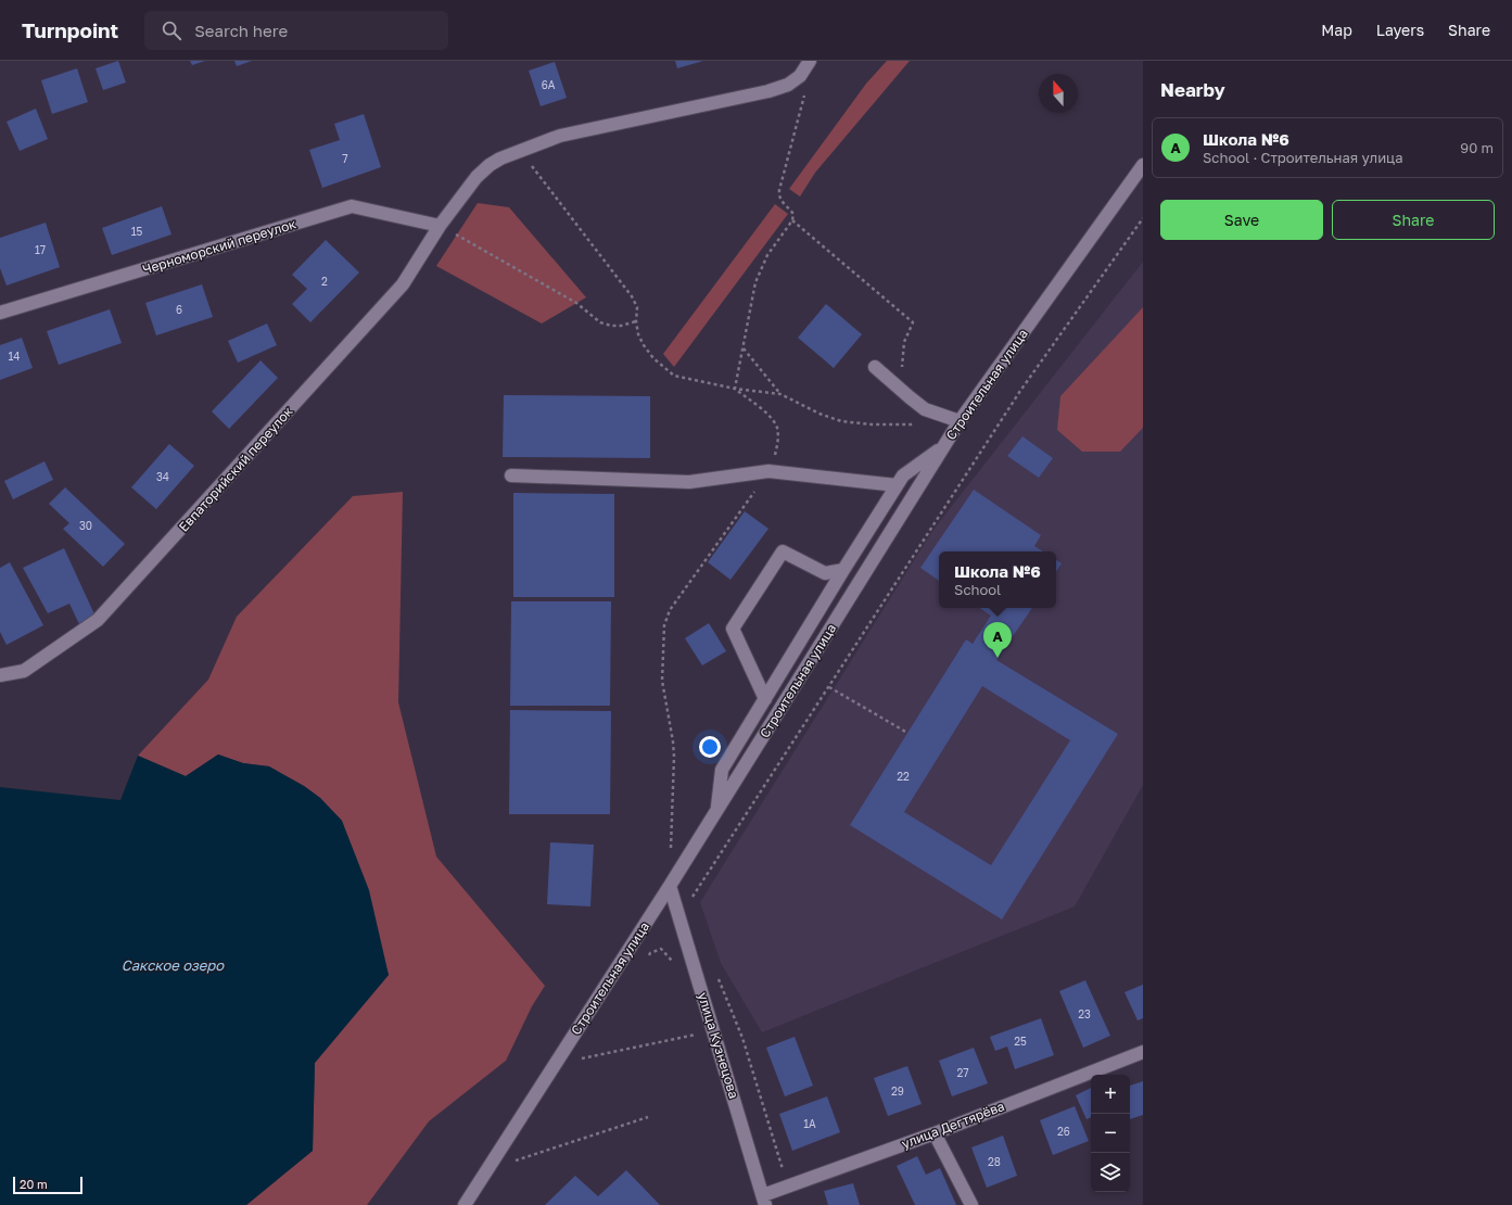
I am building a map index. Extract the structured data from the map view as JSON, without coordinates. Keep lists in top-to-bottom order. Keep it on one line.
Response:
{"streets":{"street":["Черноморский переулок","Строительная улица","Евпаторийский переулок","улица Кузнецова","улица Дегтярёва"]},"crossings":[["Черноморский переулок","Евпаторийский переулок"],["Строительная улица","улица Кузнецова"],["улица Кузнецова","улица Дегтярёва"]],"water":["Сакское озеро"],"house_numbers":["6А","7","15","17","2","6","14","34","30","22","23","25","27","29","1А","26","28"],"scale_bar":"20 m","north":"top","page":{"header":"Turnpoint","search":"Search here","nav":["Map","Layers","Share"],"heading":"Nearby","list":[{"mark":"A","name":"Школа №6","note":"School · Строительная улица","value":"90 m"}],"buttons":["Save","Share"],"popup":["Школа №6","School"],"pins":"A","map_buttons":["+","−"],"scale":"20 m"}}
